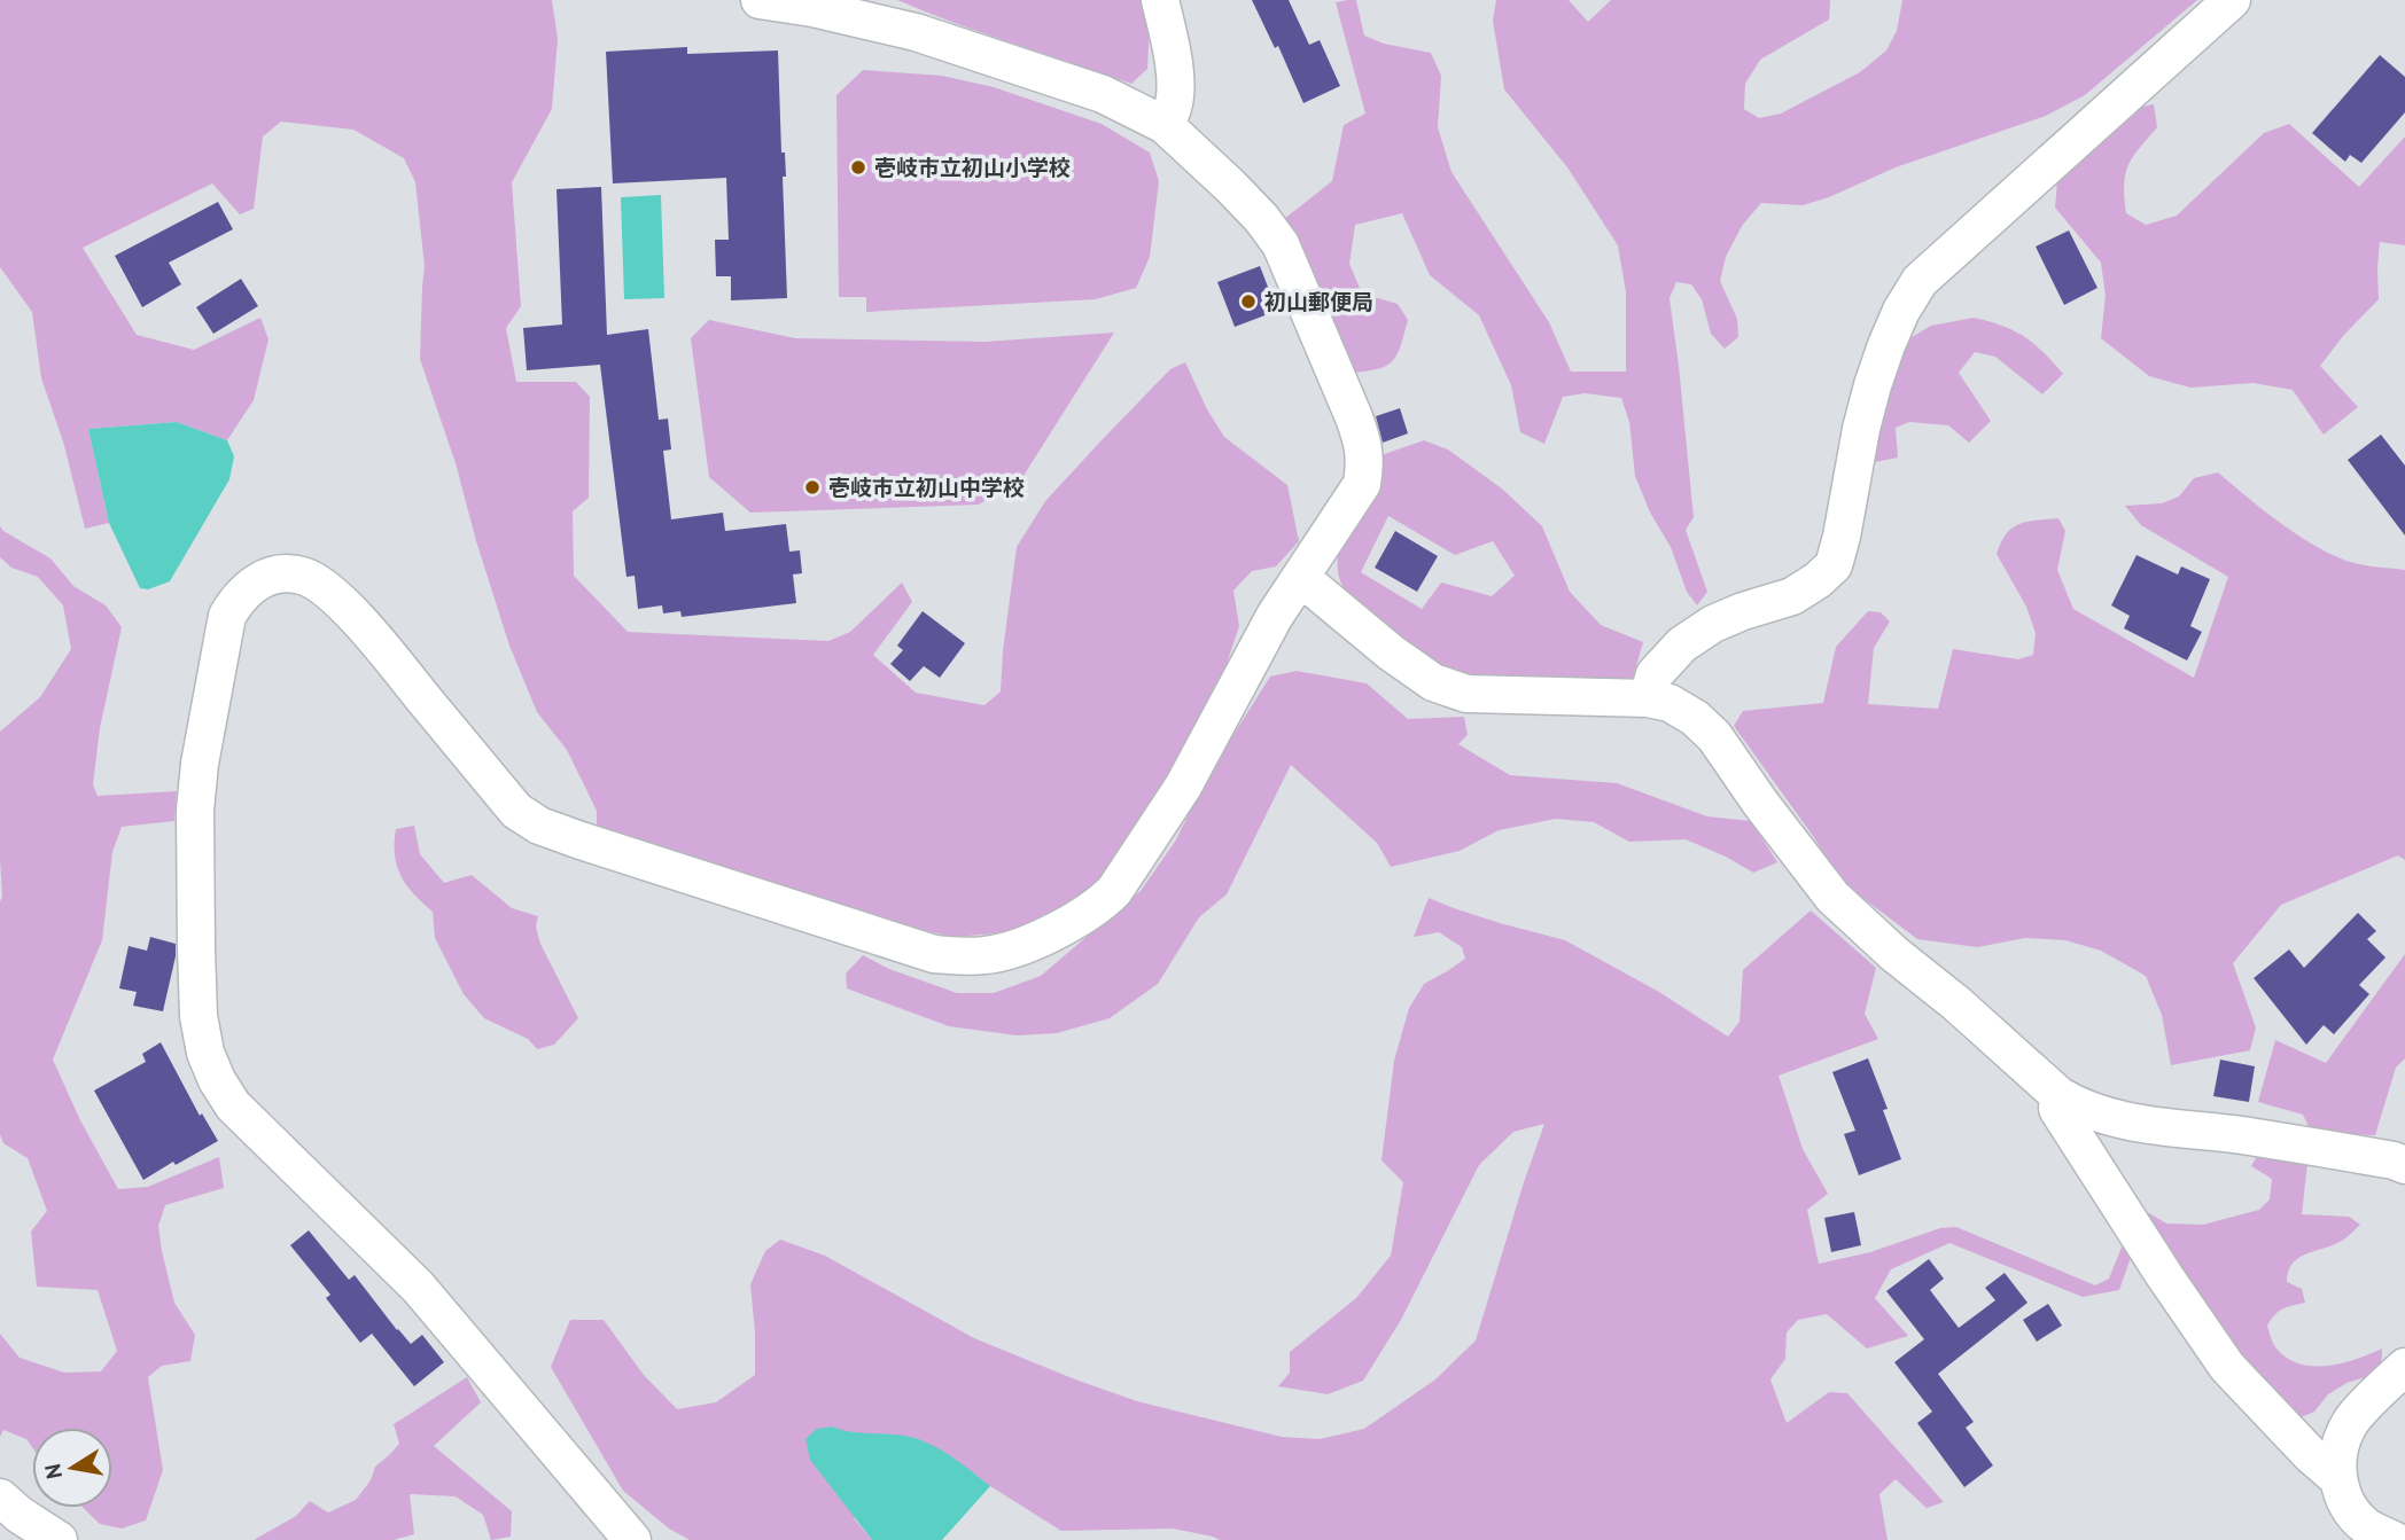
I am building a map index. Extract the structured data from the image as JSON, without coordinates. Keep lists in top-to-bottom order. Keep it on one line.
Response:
{"places":["壱岐市立初山小学校","初山郵便局","壱岐市立初山中学校"],"north":"left"}
